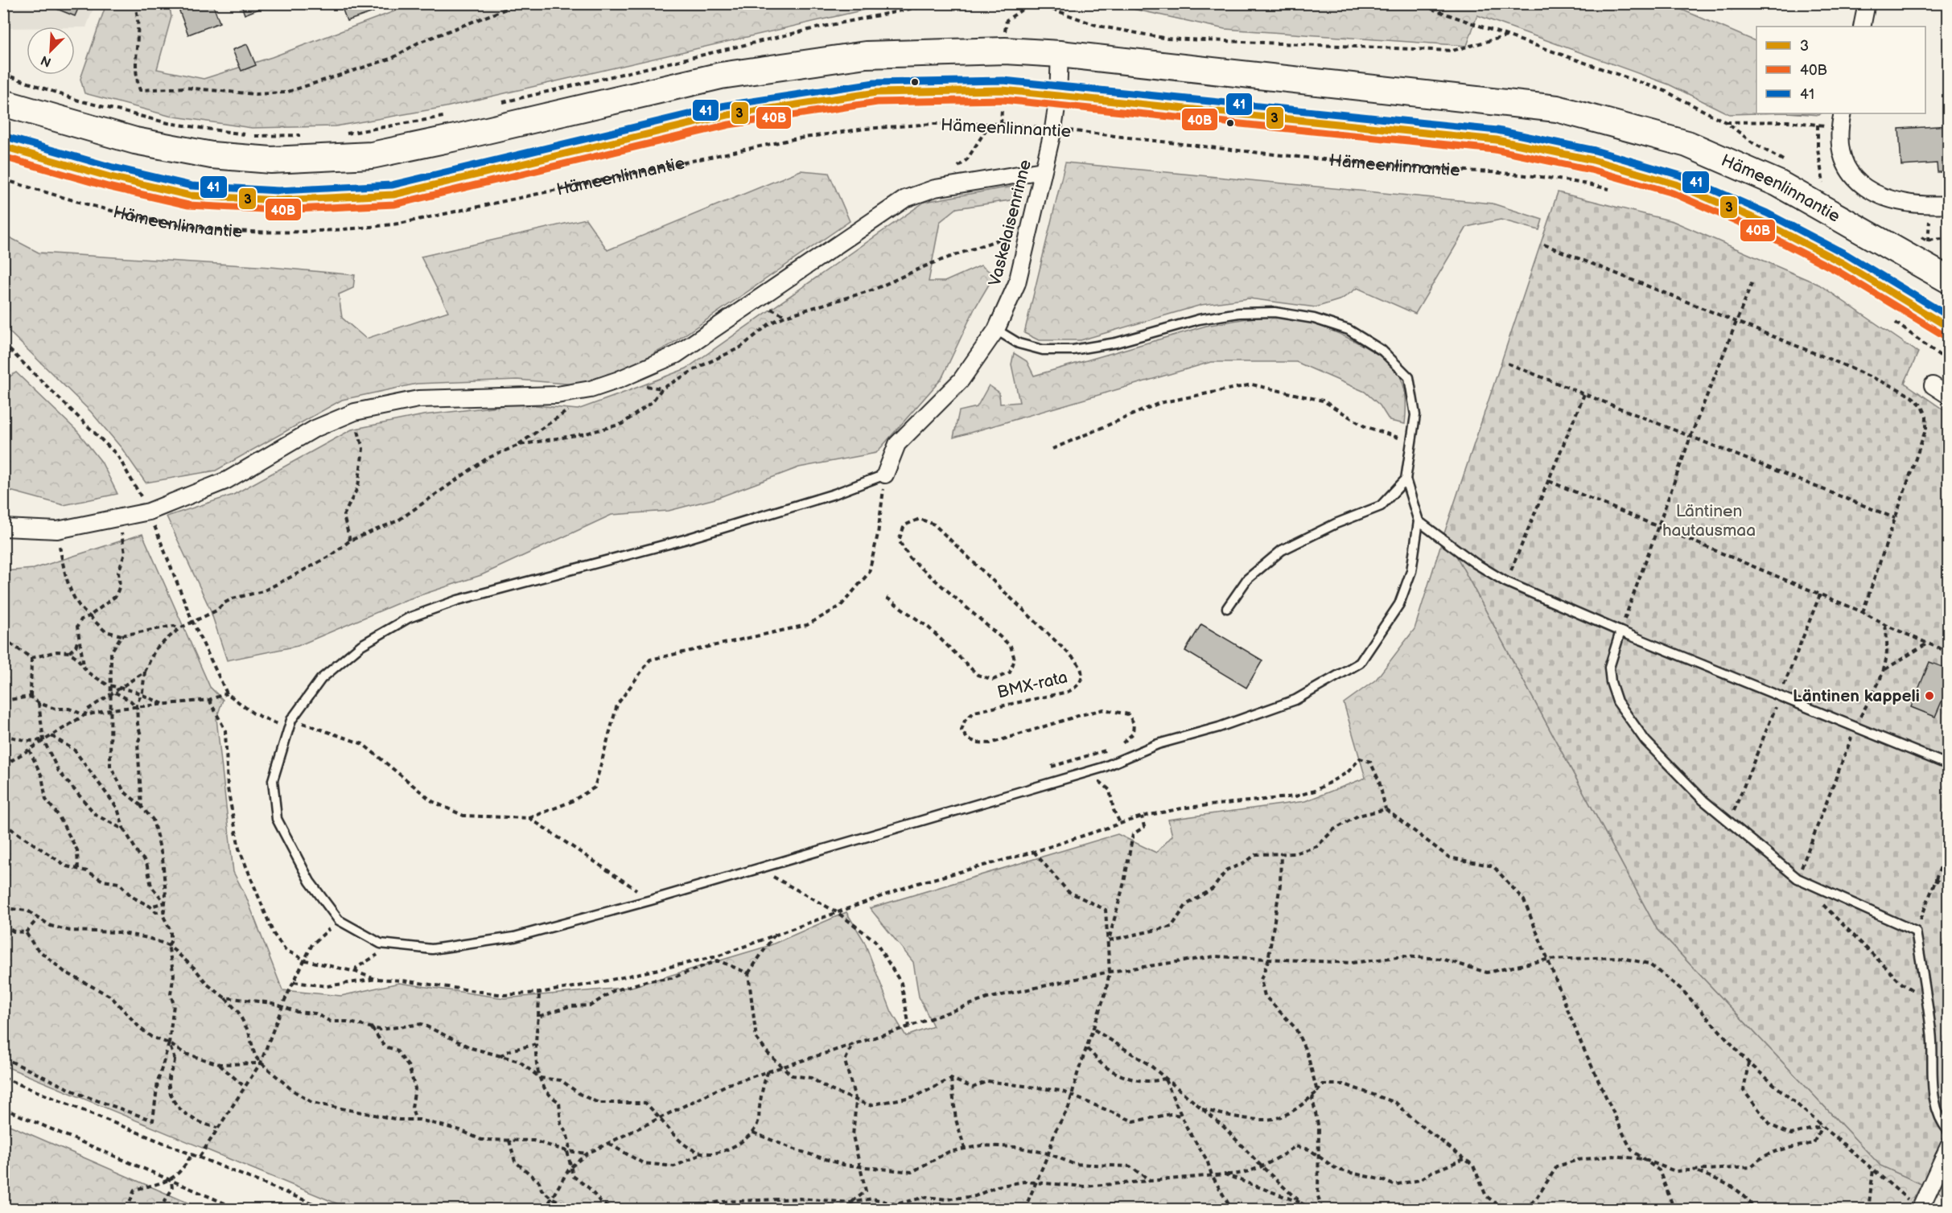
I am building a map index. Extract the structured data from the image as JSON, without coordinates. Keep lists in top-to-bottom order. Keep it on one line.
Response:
{"streets":{"main road":["Hämeenlinnantie"],"street":["Vaskelaisenrinne"],"path":["BMX-rata"]},"crossings":[["Hämeenlinnantie","Vaskelaisenrinne"]],"parks":["Läntinen hautausmaa"],"places":["Läntinen kappeli"],"lines":["transit line 41","transit line 3","transit line 40B"],"legend":["3","40B","41"],"north":"bottom left"}
